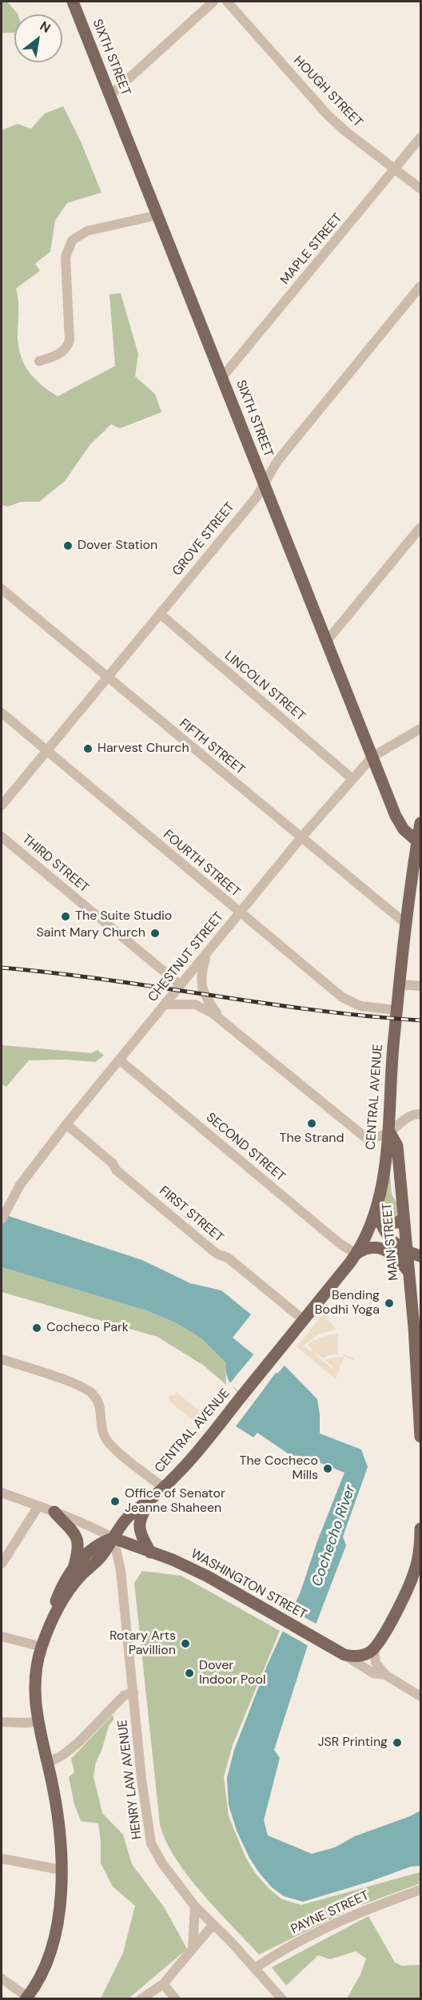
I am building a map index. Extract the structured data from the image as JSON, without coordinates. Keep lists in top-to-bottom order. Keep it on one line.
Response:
{"streets":{"main road":["SIXTH STREET","CENTRAL AVENUE","MAIN STREET","WASHINGTON STREET"],"street":["HOUGH STREET","MAPLE STREET","GROVE STREET","LINCOLN STREET","FIFTH STREET","THIRD STREET","FOURTH STREET","CHESTNUT STREET","SECOND STREET","FIRST STREET","HENRY LAW AVENUE","PAYNE STREET"]},"crossings":[["SIXTH STREET","MAPLE STREET"],["SIXTH STREET","GROVE STREET"],["SIXTH STREET","CHESTNUT STREET"],["SIXTH STREET","CENTRAL AVENUE"],["HOUGH STREET","MAPLE STREET"],["GROVE STREET","LINCOLN STREET"],["GROVE STREET","FIFTH STREET"],["GROVE STREET","FOURTH STREET"],["LINCOLN STREET","CHESTNUT STREET"],["FIFTH STREET","CHESTNUT STREET"],["FIFTH STREET","CENTRAL AVENUE"],["THIRD STREET","CHESTNUT STREET"],["FOURTH STREET","CHESTNUT STREET"],["FOURTH STREET","CENTRAL AVENUE"],["CHESTNUT STREET","SECOND STREET"],["CHESTNUT STREET","FIRST STREET"],["CENTRAL AVENUE","SECOND STREET"],["CENTRAL AVENUE","FIRST STREET"],["CENTRAL AVENUE","MAIN STREET"],["CENTRAL AVENUE","WASHINGTON STREET"],["CENTRAL AVENUE","HENRY LAW AVENUE"],["WASHINGTON STREET","HENRY LAW AVENUE"],["HENRY LAW AVENUE","PAYNE STREET"]],"water":["Cochecho River"],"places":["Dover Station","Harvest Church","The Suite Studio","Saint Mary Church","The Strand","Bending Bodhi Yoga","Cocheco Park","The Cocheco Mills","Office of Senator Jeanne Shaheen","Rotary Arts Pavillion","Dover Indoor Pool","JSR Printing"],"north":"top right"}
